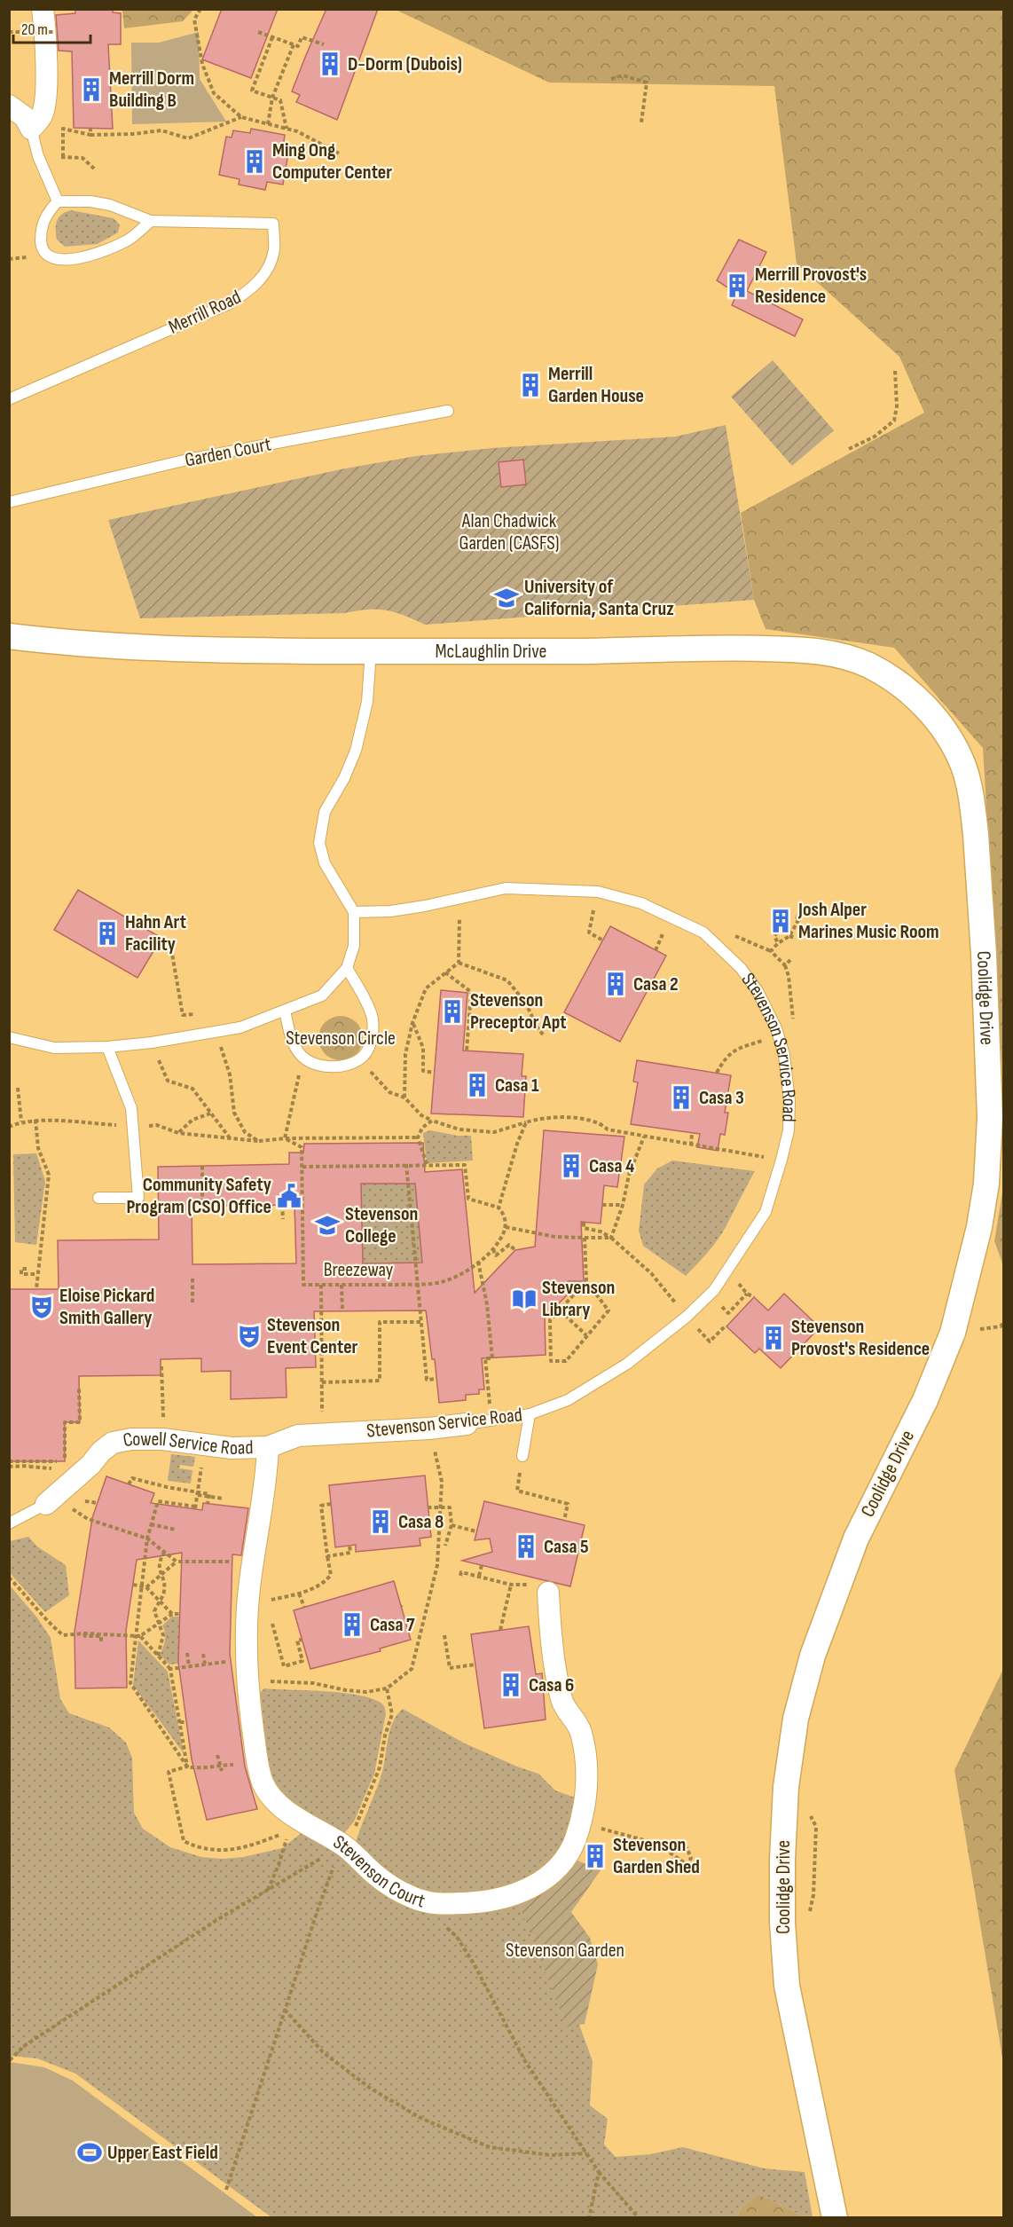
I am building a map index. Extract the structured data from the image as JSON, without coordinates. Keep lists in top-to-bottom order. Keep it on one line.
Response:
{"streets":{"street":["McLaughlin Drive","Coolidge Drive","Stevenson Service Road","Cowell Service Road","Stevenson Court"],"lane":["Merrill Road","Garden Court"],"path":["Breezeway"]},"crossings":[["McLaughlin Drive","Coolidge Drive"],["Stevenson Service Road","Cowell Service Road"],["Stevenson Service Road","Stevenson Court"],["Cowell Service Road","Stevenson Court"]],"parks":["Alan Chadwick Garden (CASFS)","Stevenson Circle","Stevenson Garden"],"places":{"building":["D-Dorm (Dubois)","Merrill Dorm Building B","Ming Ong Computer Center","Merrill Provost's Residence","Merrill Garden House","Josh Alper Marines Music Room","Hahn Art Facility","Casa 2","Stevenson Preceptor Apt","Casa 1","Casa 3","Casa 4","Stevenson Provost's Residence","Casa 8","Casa 5","Casa 7","Casa 6","Stevenson Garden Shed"],"school or university":["University of California, Santa Cruz","Stevenson College"],"public building":["Community Safety Program (CSO) Office"],"library":["Stevenson Library"],"theatre":["Eloise Pickard Smith Gallery","Stevenson Event Center"],"sports":["Upper East Field"]},"scale_bar":"20 m"}
